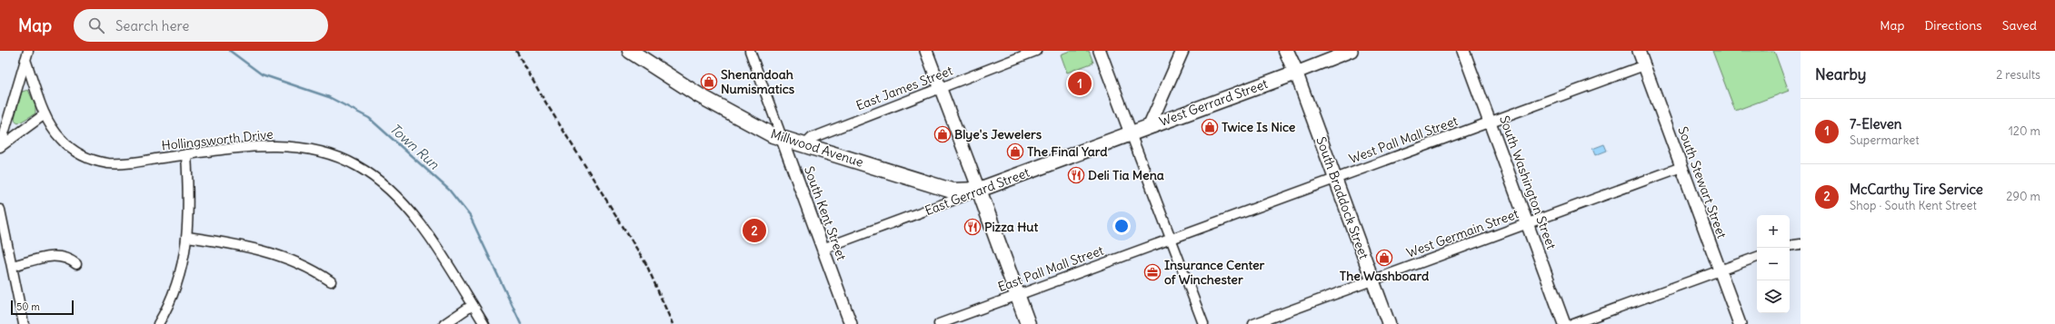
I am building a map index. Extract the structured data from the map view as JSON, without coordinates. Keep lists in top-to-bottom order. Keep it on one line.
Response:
{"streets":{"main road":["West Gerrard Street","Millwood Avenue","East Gerrard Street","South Braddock Street"],"street":["East James Street","Hollingsworth Drive","West Pall Mall Street","South Washington Street","South Stewart Street","South Kent Street","West Germain Street","East Pall Mall Street"]},"crossings":[["East James Street","Millwood Avenue"],["West Gerrard Street","East Gerrard Street"],["West Gerrard Street","South Braddock Street"],["West Pall Mall Street","South Washington Street"],["West Pall Mall Street","South Stewart Street"],["West Pall Mall Street","South Braddock Street"],["West Pall Mall Street","East Pall Mall Street"],["Millwood Avenue","East Gerrard Street"],["Millwood Avenue","South Kent Street"],["South Washington Street","West Germain Street"],["South Stewart Street","West Germain Street"],["East Gerrard Street","South Kent Street"],["South Braddock Street","West Germain Street"]],"water":["Town Run"],"places":{"shop":["Shenandoah Numismatics","Twice Is Nice","Blye's Jewelers","The Final Yard","The Washboard"],"restaurant":["Deli Tia Mena","Pizza Hut"],"office":["Insurance Center of Winchester"]},"scale_bar":"50 m","page":{"header":"Map","search":"Search here","nav":["Map","Directions","Saved"],"heading":["Nearby","2 results"],"pins":["1","2"],"list":[{"mark":"1","name":"7-Eleven","note":"Supermarket","value":"120 m"},{"mark":"2","name":"McCarthy Tire Service","note":"Shop · South Kent Street","value":"290 m"}],"map_buttons":["+","−"],"scale":"50 m"}}
